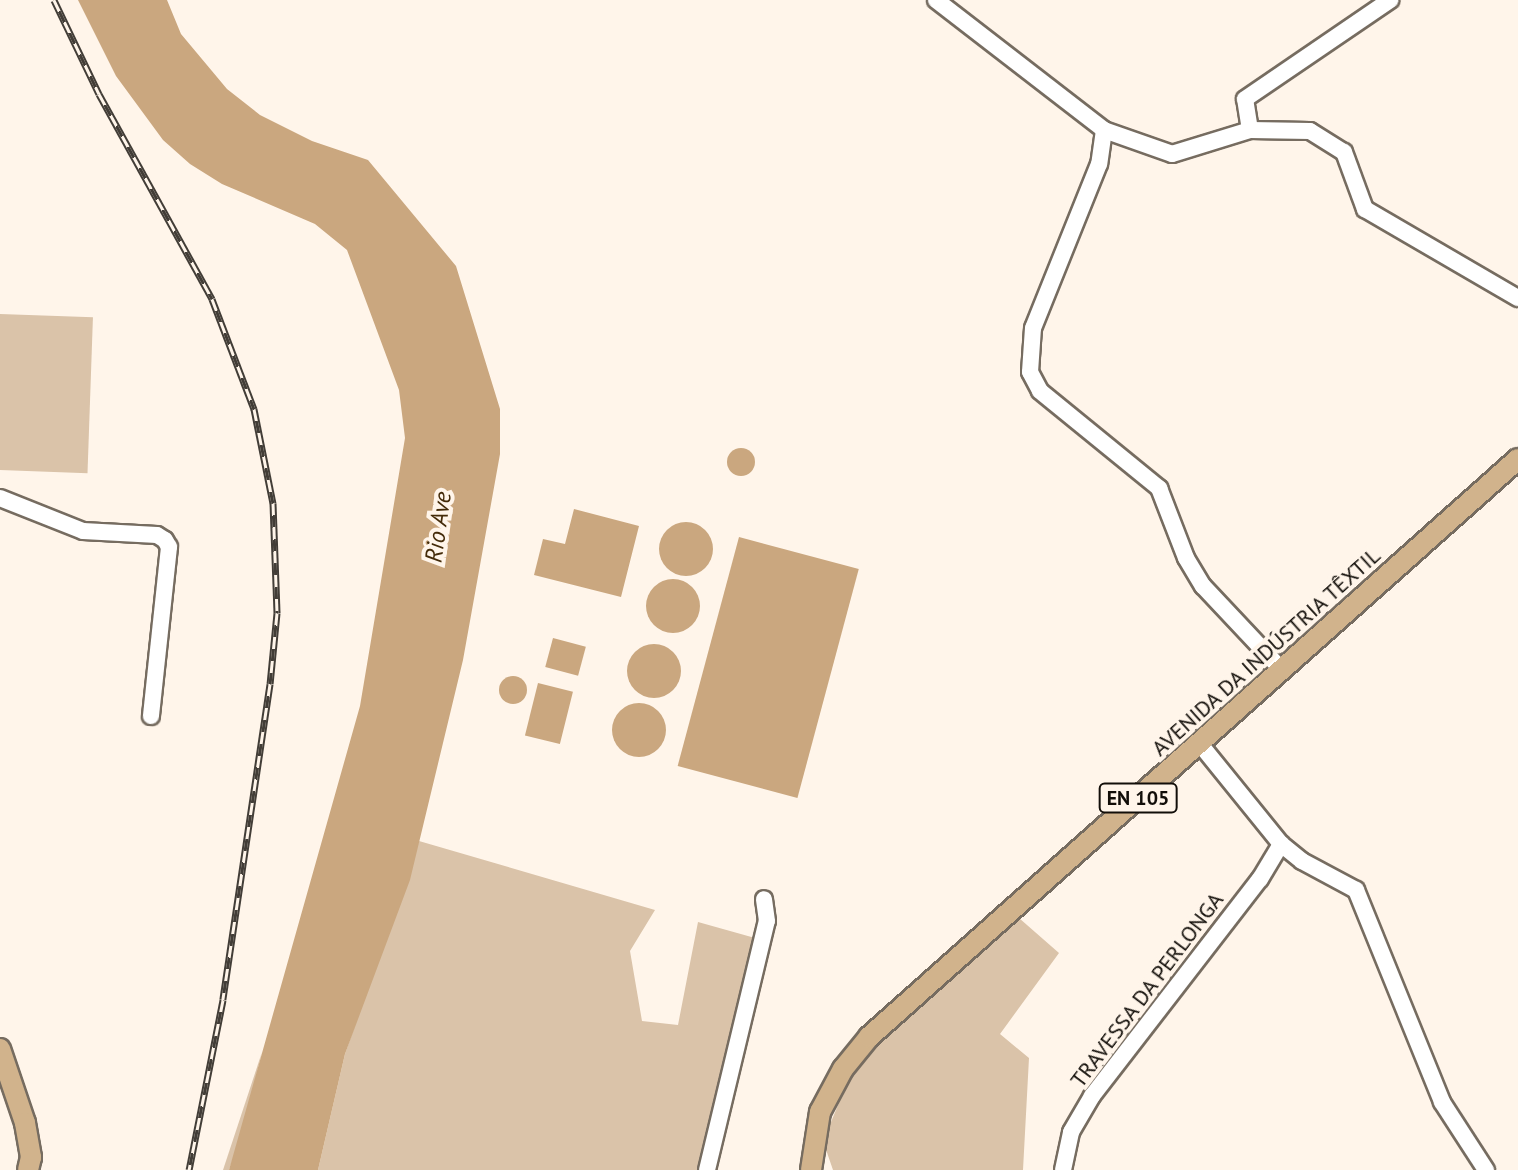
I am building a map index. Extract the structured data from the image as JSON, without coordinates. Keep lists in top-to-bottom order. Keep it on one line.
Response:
{"streets":{"main road":["AVENIDA DA INDÚSTRIA TÊXTIL","EN 105"],"street":["TRAVESSA DA PERLONGA"]},"water":["Rio Ave"]}
